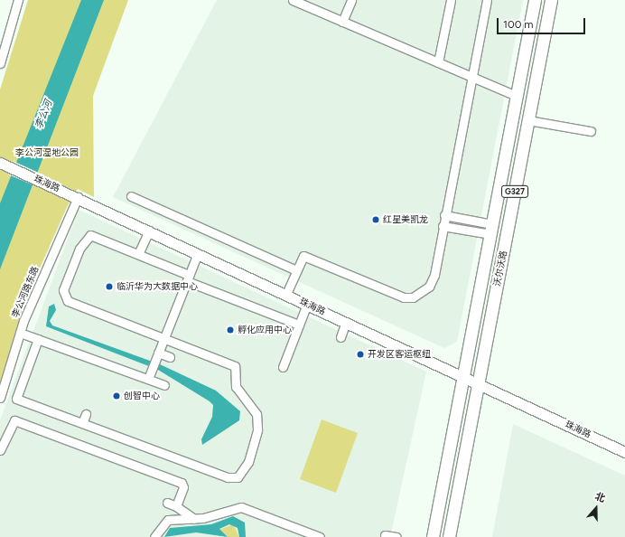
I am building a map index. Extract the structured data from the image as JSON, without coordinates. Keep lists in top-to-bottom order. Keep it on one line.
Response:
{"streets":{"highway":["G327","沃尔沃路"],"main road":["珠海路"],"street":["李公河路东路"]},"crossings":[["珠海路","沃尔沃路"],["珠海路","李公河路东路"]],"water":["李公河"],"parks":["李公河湿地公园"],"places":["红星美凯龙","临沂华为大数据中心","孵化应用中心","开发区客运枢纽","创智中心"],"scale_bar":"100 m","north":"top"}
